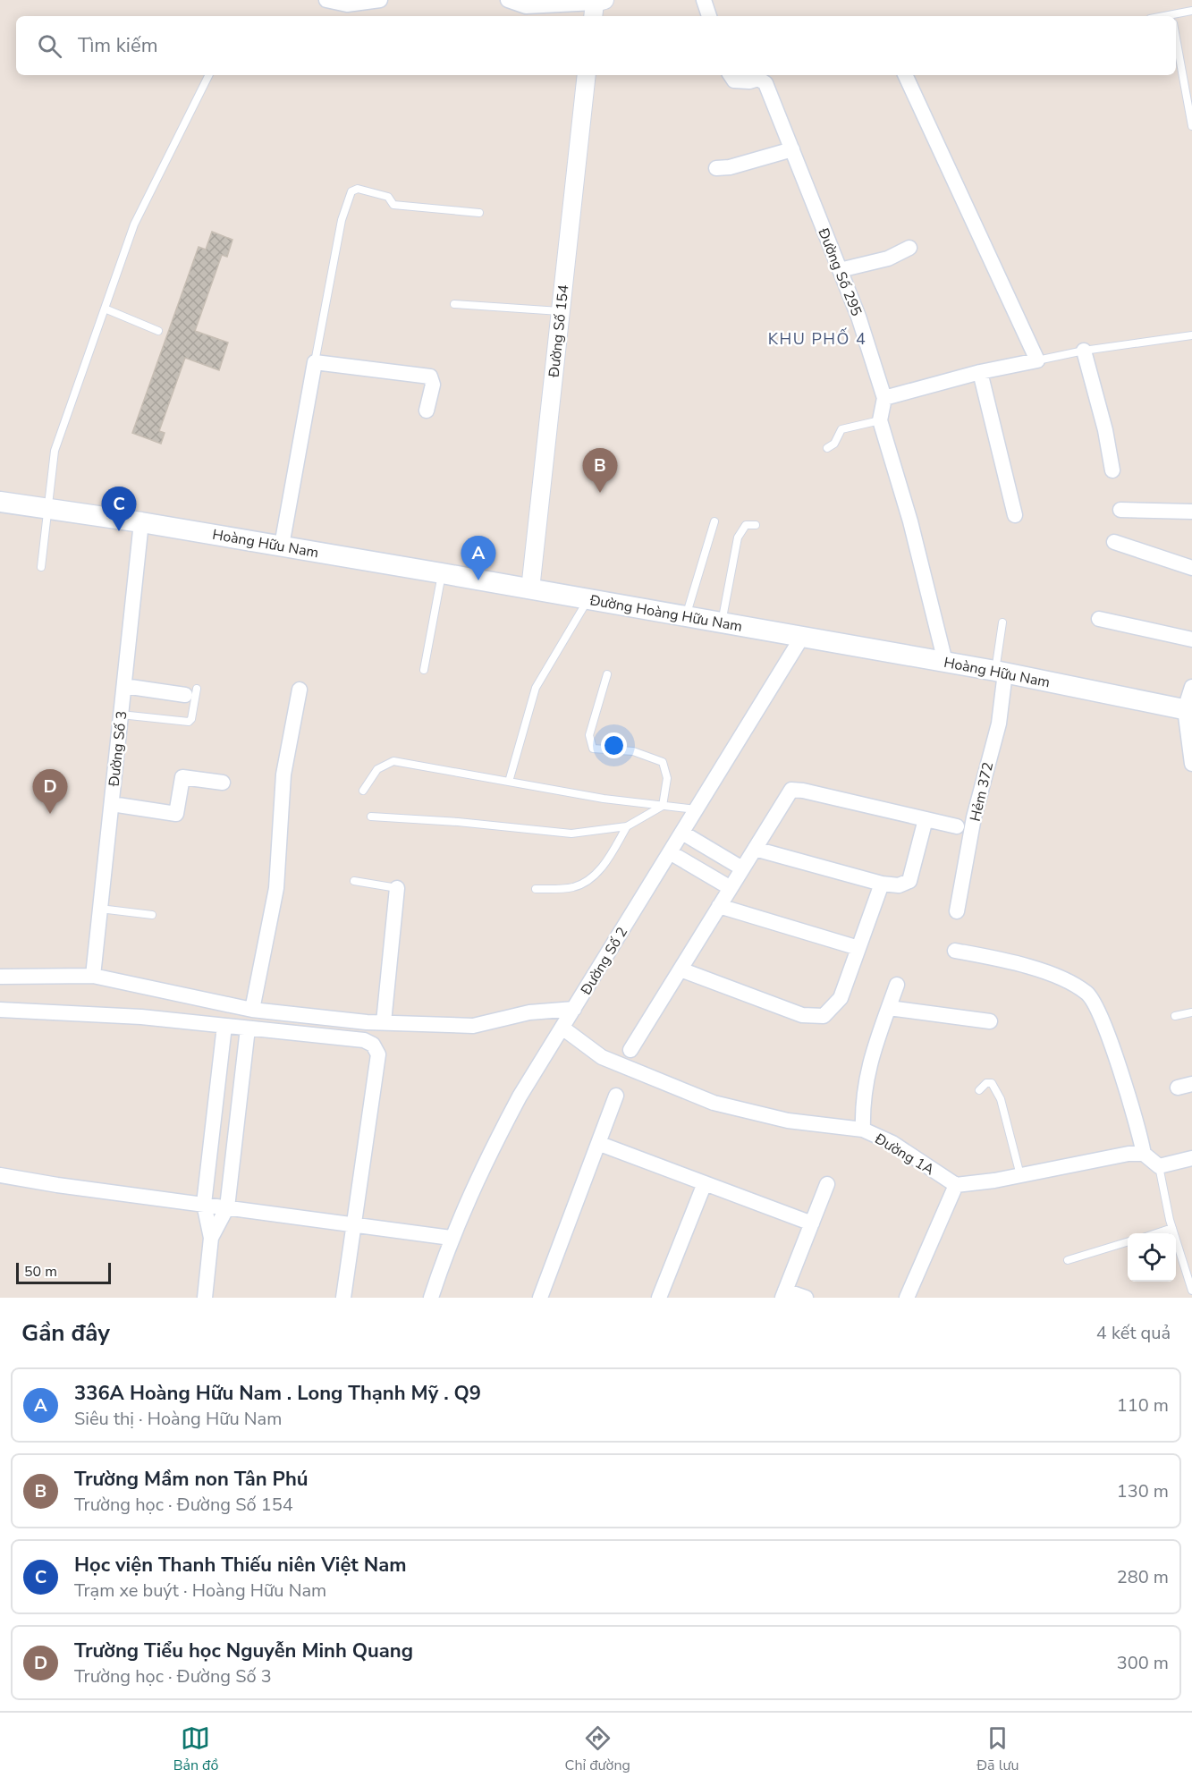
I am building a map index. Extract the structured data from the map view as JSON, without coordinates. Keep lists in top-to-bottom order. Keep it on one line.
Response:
{"streets":{"main road":["Hoàng Hữu Nam","Đường Hoàng Hữu Nam"],"street":["Đường Số 295","Đường Số 154","Đường Số 3","Hẻm 372","Đường Số 2","Đường 1A"]},"crossings":[["Đường Số 295","Hoàng Hữu Nam"],["Đường Số 154","Hoàng Hữu Nam"],["Đường Số 154","Đường Hoàng Hữu Nam"],["Hoàng Hữu Nam","Đường Hoàng Hữu Nam"],["Hoàng Hữu Nam","Đường Số 3"],["Hoàng Hữu Nam","Hẻm 372"],["Hoàng Hữu Nam","Đường Số 2"],["Đường Hoàng Hữu Nam","Đường Số 2"],["Đường Số 2","Đường 1A"]],"districts":["KHU PHỐ 4"],"scale_bar":"50 m","page":{"search":"Tìm kiếm","pins":["B","C","A","D"],"scale":"50 m","heading":["Gần đây","4 kết quả"],"list":[{"mark":"A","name":"336A Hoàng Hữu Nam . Long Thạnh Mỹ . Q9","note":"Siêu thị · Hoàng Hữu Nam","value":"110 m"},{"mark":"B","name":"Trường Mầm non Tân Phú","note":"Trường học · Đường Số 154","value":"130 m"},{"mark":"C","name":"Học viện Thanh Thiếu niên Việt Nam","note":"Trạm xe buýt · Hoàng Hữu Nam","value":"280 m"},{"mark":"D","name":"Trường Tiểu học Nguyễn Minh Quang","note":"Trường học · Đường Số 3","value":"300 m"}],"nav":["Bản đồ","Chỉ đường","Đã lưu"]}}
